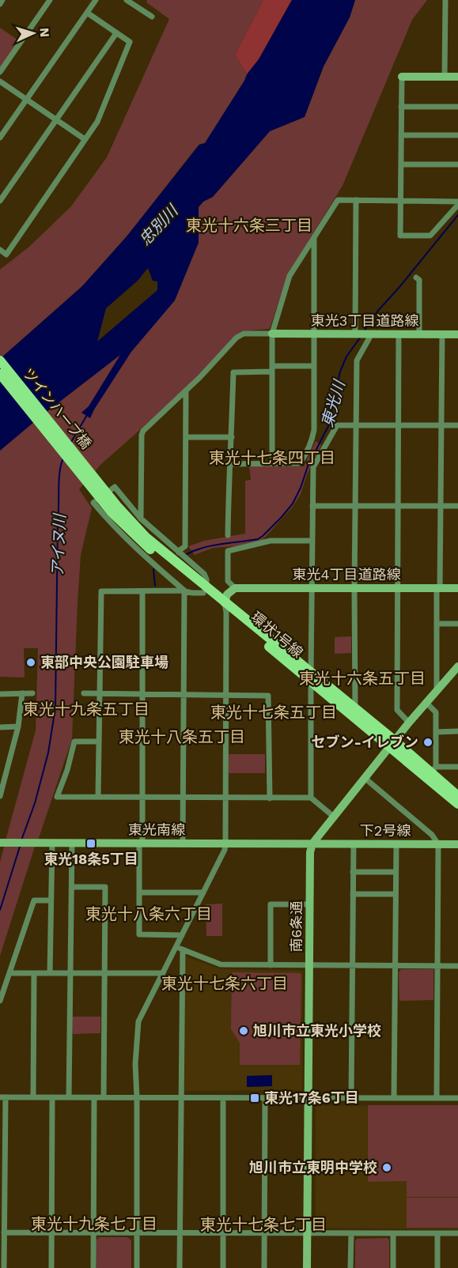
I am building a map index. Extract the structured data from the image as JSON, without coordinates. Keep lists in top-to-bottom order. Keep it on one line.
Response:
{"streets":{"main road":["ツインハープ橋","環状1号線"],"street":["東光3丁目道路線","東光4丁目道路線","東光南線","下2号線","南6条通"]},"crossings":[["ツインハープ橋","環状1号線"],["東光南線","下2号線"],["東光南線","南6条通"],["下2号線","南6条通"]],"districts":["東光十六条三丁目","東光十七条四丁目","東光十六条五丁目","東光十九条五丁目","東光十七条五丁目","東光十八条五丁目","東光十八条六丁目","東光十七条六丁目","東光十九条七丁目","東光十七条七丁目"],"water":["忠別川","東光川","アイヌ川"],"places":{"other":["東部中央公園駐車場","セブン-イレブン","旭川市立東光小学校","旭川市立東明中学校"],"transit":["東光18条5丁目","東光17条6丁目"]},"north":"right"}
